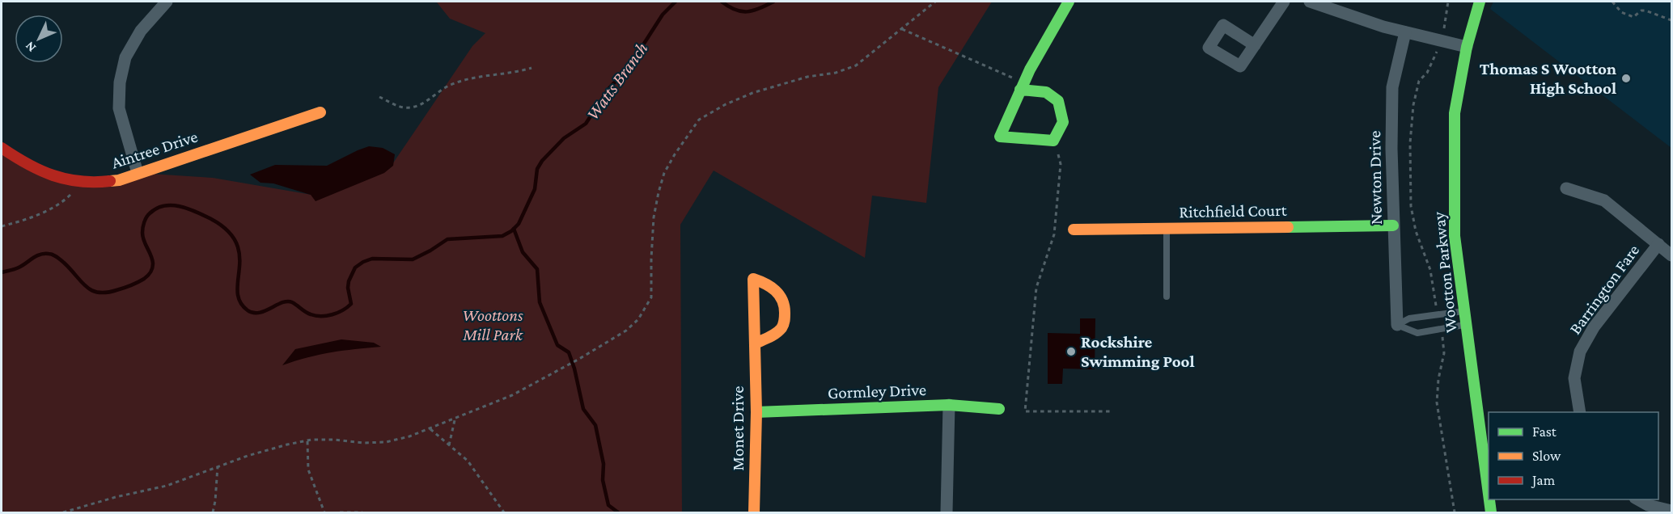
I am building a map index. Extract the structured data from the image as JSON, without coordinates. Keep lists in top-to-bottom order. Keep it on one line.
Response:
{"streets":{"street":["Aintree Drive","Newton Drive","Ritchfield Court","Wootton Parkway","Barrington Fare","Gormley Drive","Monet Drive"]},"crossings":[["Newton Drive","Ritchfield Court"],["Gormley Drive","Monet Drive"]],"water":["Watts Branch"],"parks":["Woottons Mill Park"],"places":["Thomas S Wootton High School","Rockshire Swimming Pool"],"legend":["Fast","Slow","Jam"],"north":"bottom left"}
